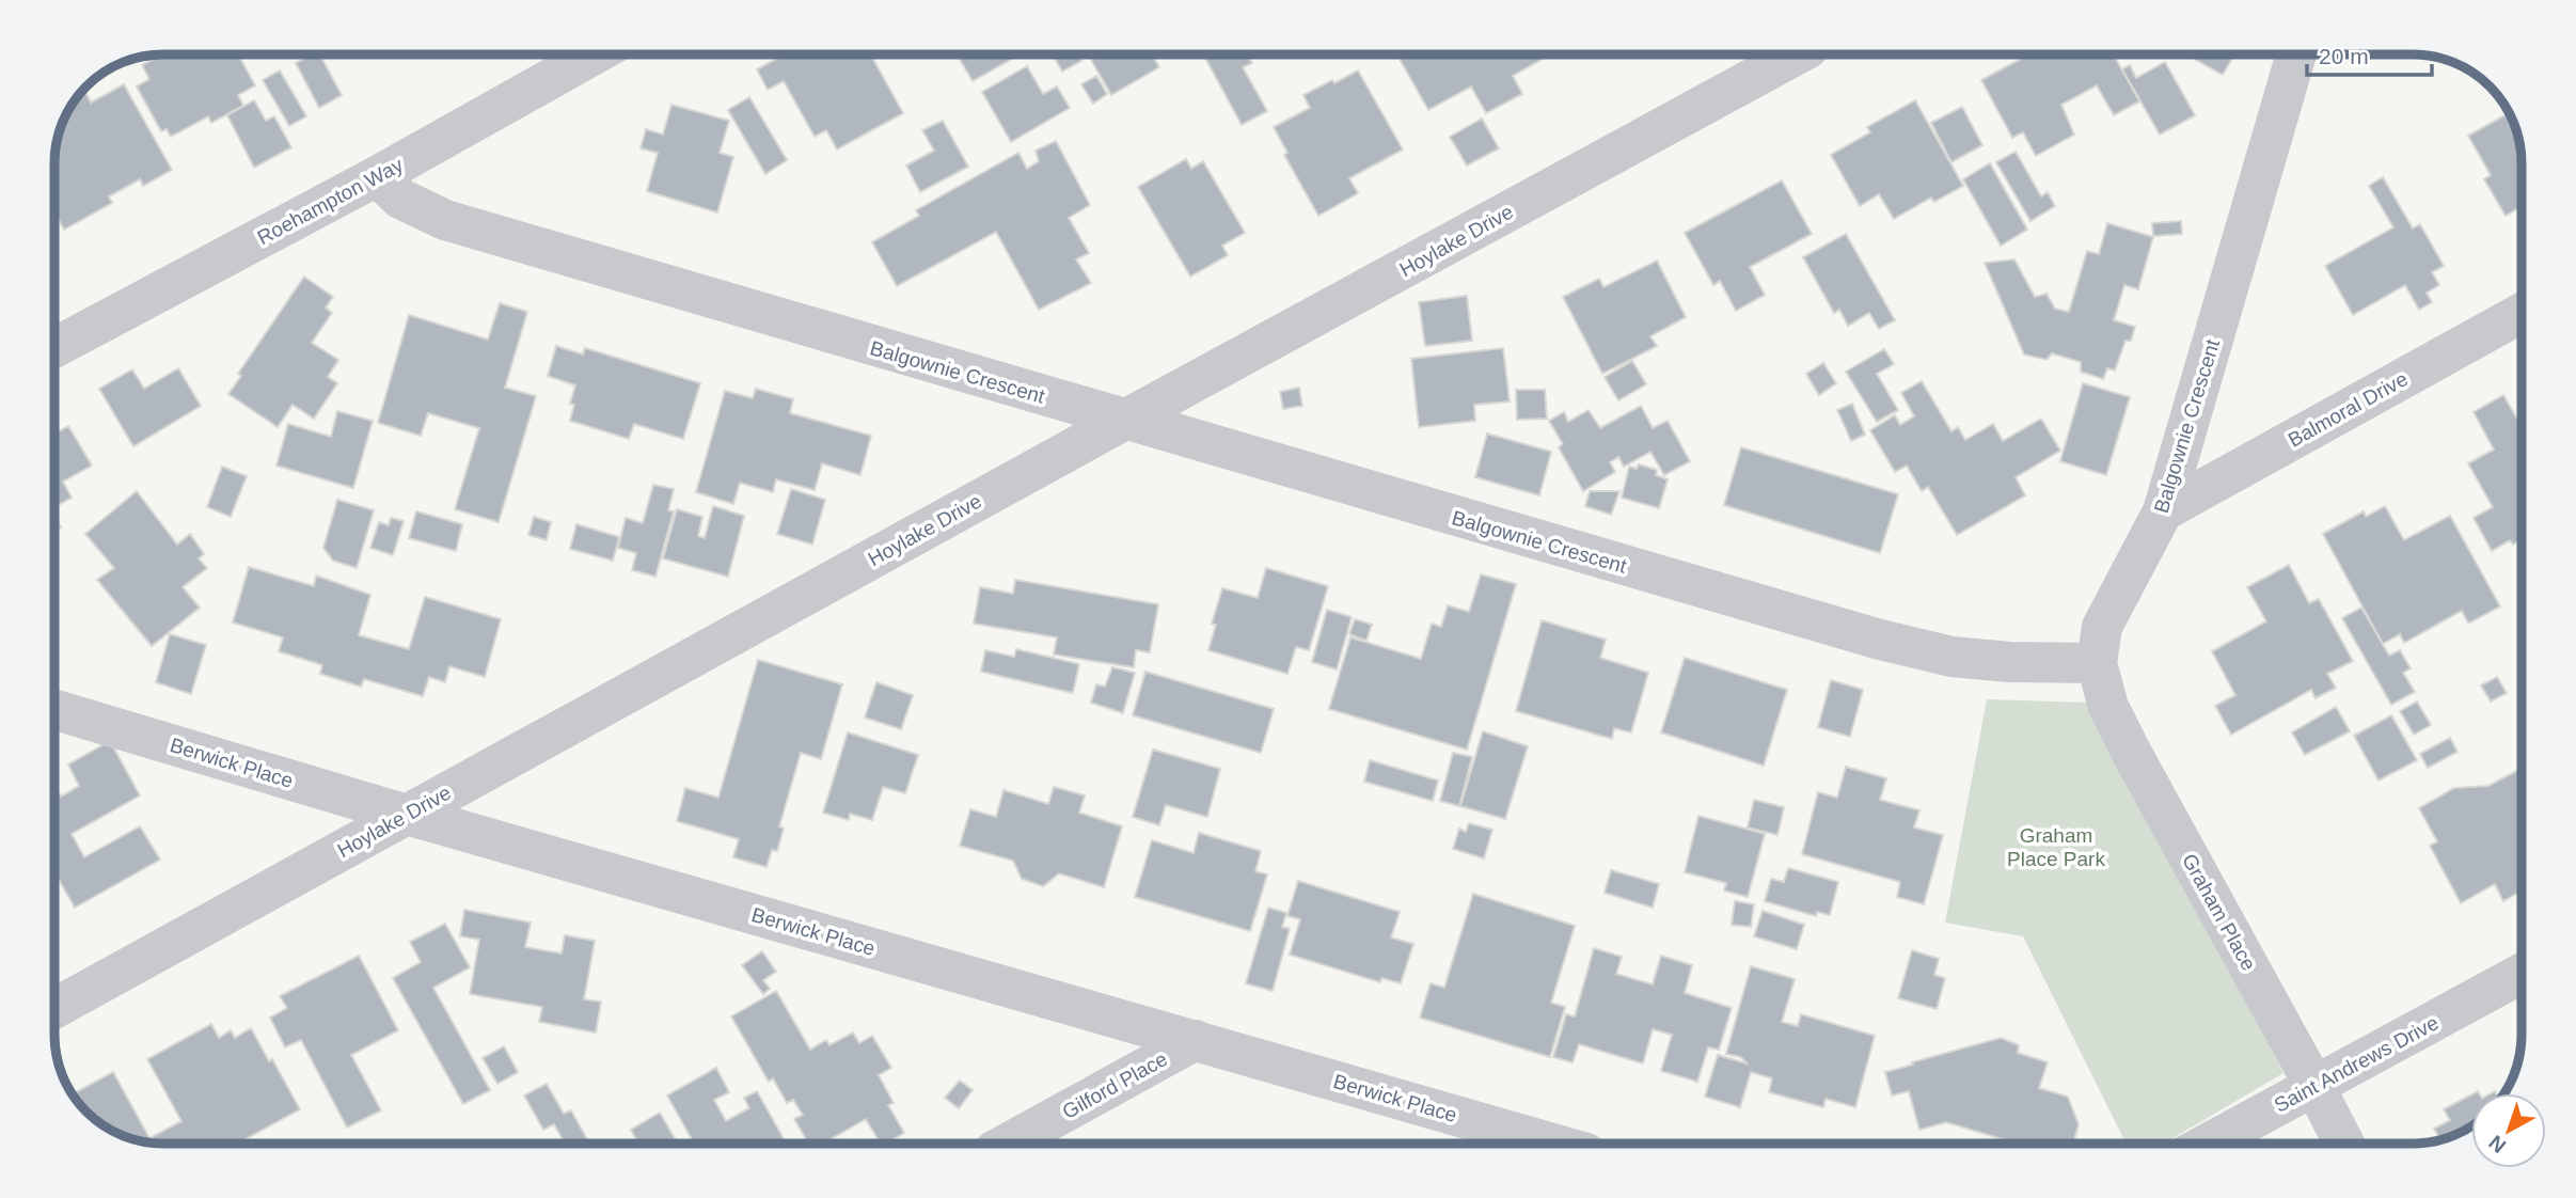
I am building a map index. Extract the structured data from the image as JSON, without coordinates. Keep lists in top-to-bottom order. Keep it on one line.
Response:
{"streets":{"street":["Roehampton Way","Hoylake Drive","Balgownie Crescent","Balmoral Drive","Berwick Place","Graham Place","Saint Andrews Drive","Gilford Place"]},"crossings":[["Roehampton Way","Balgownie Crescent"],["Hoylake Drive","Balgownie Crescent"],["Hoylake Drive","Berwick Place"],["Balgownie Crescent","Balmoral Drive"],["Balgownie Crescent","Graham Place"],["Berwick Place","Gilford Place"],["Graham Place","Saint Andrews Drive"]],"parks":["Graham Place Park"],"scale_bar":"20 m","north":"bottom left"}
